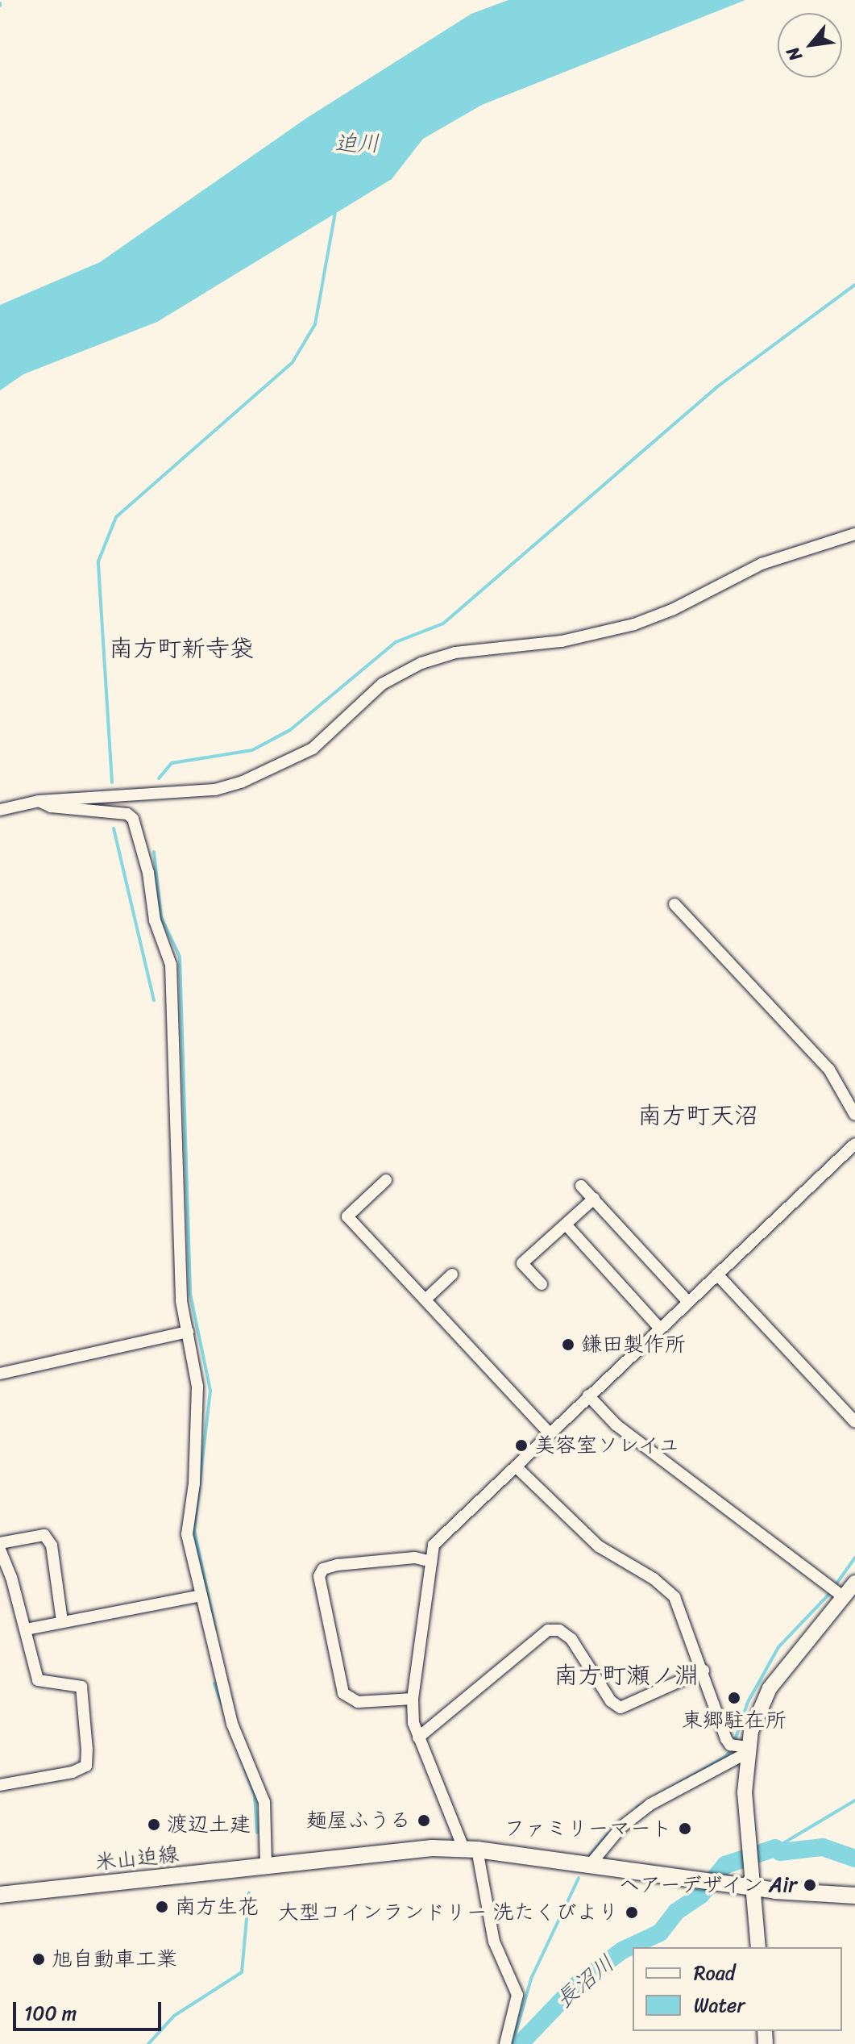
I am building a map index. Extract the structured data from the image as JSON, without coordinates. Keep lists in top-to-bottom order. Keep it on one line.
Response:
{"streets":{"main road":["米山迫線"]},"districts":["南方町新寺袋","南方町天沼","南方町瀬ノ淵"],"water":["迫川","長沼川"],"places":["鎌田製作所","美容室ソレイユ","東郷駐在所","麺屋ふうる","渡辺土建","ファミリーマート","ヘアーデザイン Air","南方生花","大型コインランドリー 洗たくびより","旭自動車工業"],"legend":["Road","Water"],"scale_bar":"100 m","north":"bottom left"}
